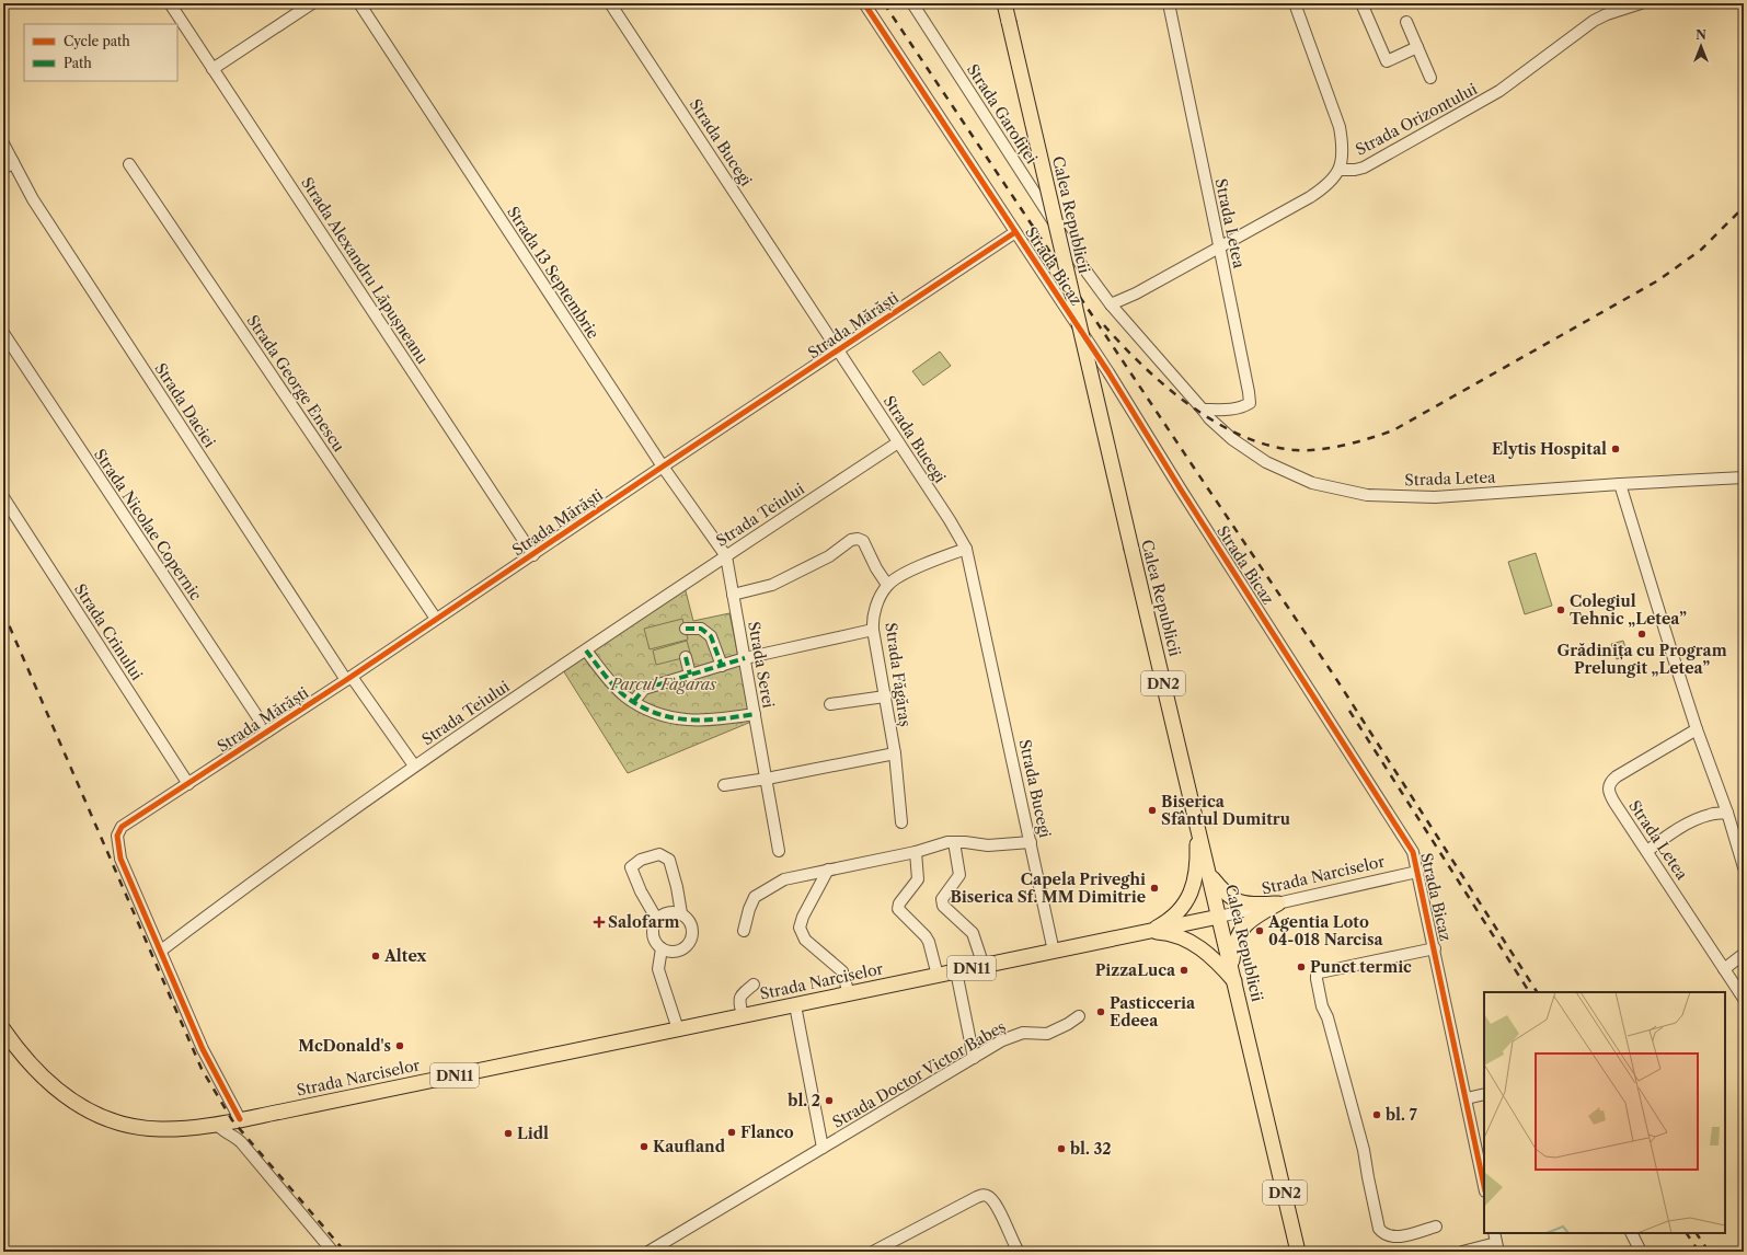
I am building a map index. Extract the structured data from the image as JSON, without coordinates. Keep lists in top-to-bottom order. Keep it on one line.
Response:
{"streets":{"main road":["Calea Republicii","DN2","Strada Narciselor","DN11"],"street":["Strada Garofiței","Strada Orizontului","Strada Bucegi","Strada Letea","Strada Bicaz","Strada Alexandru Lăpușneanu","Strada 13 Septembrie","Strada Mărăști","Strada George Enescu","Strada Daciei","Strada Teiului","Strada Nicolae Copernic","Strada Crinului","Strada Serei","Strada Făgăraș","Strada Doctor Victor Babeș"]},"crossings":[["Strada Garofiței","Strada Letea"],["Strada Bucegi","Strada Mărăști"],["Strada Bucegi","Strada Teiului"],["Strada Bucegi","Strada Narciselor"],["Calea Republicii","Strada Narciselor"],["Calea Republicii","DN11"],["Strada Bicaz","Strada Mărăști"],["Strada Bicaz","Strada Narciselor"],["Strada Alexandru Lăpușneanu","Strada Mărăști"],["Strada 13 Septembrie","Strada Mărăști"],["Strada 13 Septembrie","Strada Teiului"],["Strada 13 Septembrie","Strada Serei"],["Strada Mărăști","Strada George Enescu"],["Strada Mărăști","Strada Daciei"],["Strada Mărăști","Strada Teiului"],["Strada Mărăști","Strada Nicolae Copernic"],["Strada Mărăști","Strada Crinului"],["Strada Daciei","Strada Teiului"],["Strada Teiului","Strada Serei"],["Strada Narciselor","DN11"],["Strada Narciselor","Strada Doctor Victor Babeș"]],"parks":["Parcul Fagaras"],"places":{"other":["Elytis Hospital","Colegiul Tehnic „Letea”","Grădinița cu Program Prelungit „Letea”","Biserica Sfântul Dumitru","Capela Priveghi Biserica Sf. MM Dimitrie","Agentia Loto 04-018 Narcisa","Altex","Punct termic","PizzaLuca","Pasticceria Edeea","McDonald's","bl. 2","bl. 7","Flanco","Lidl","Kaufland","bl. 32"],"health":["Salofarm"]},"legend":["Cycle path","Path"],"north":"top"}
